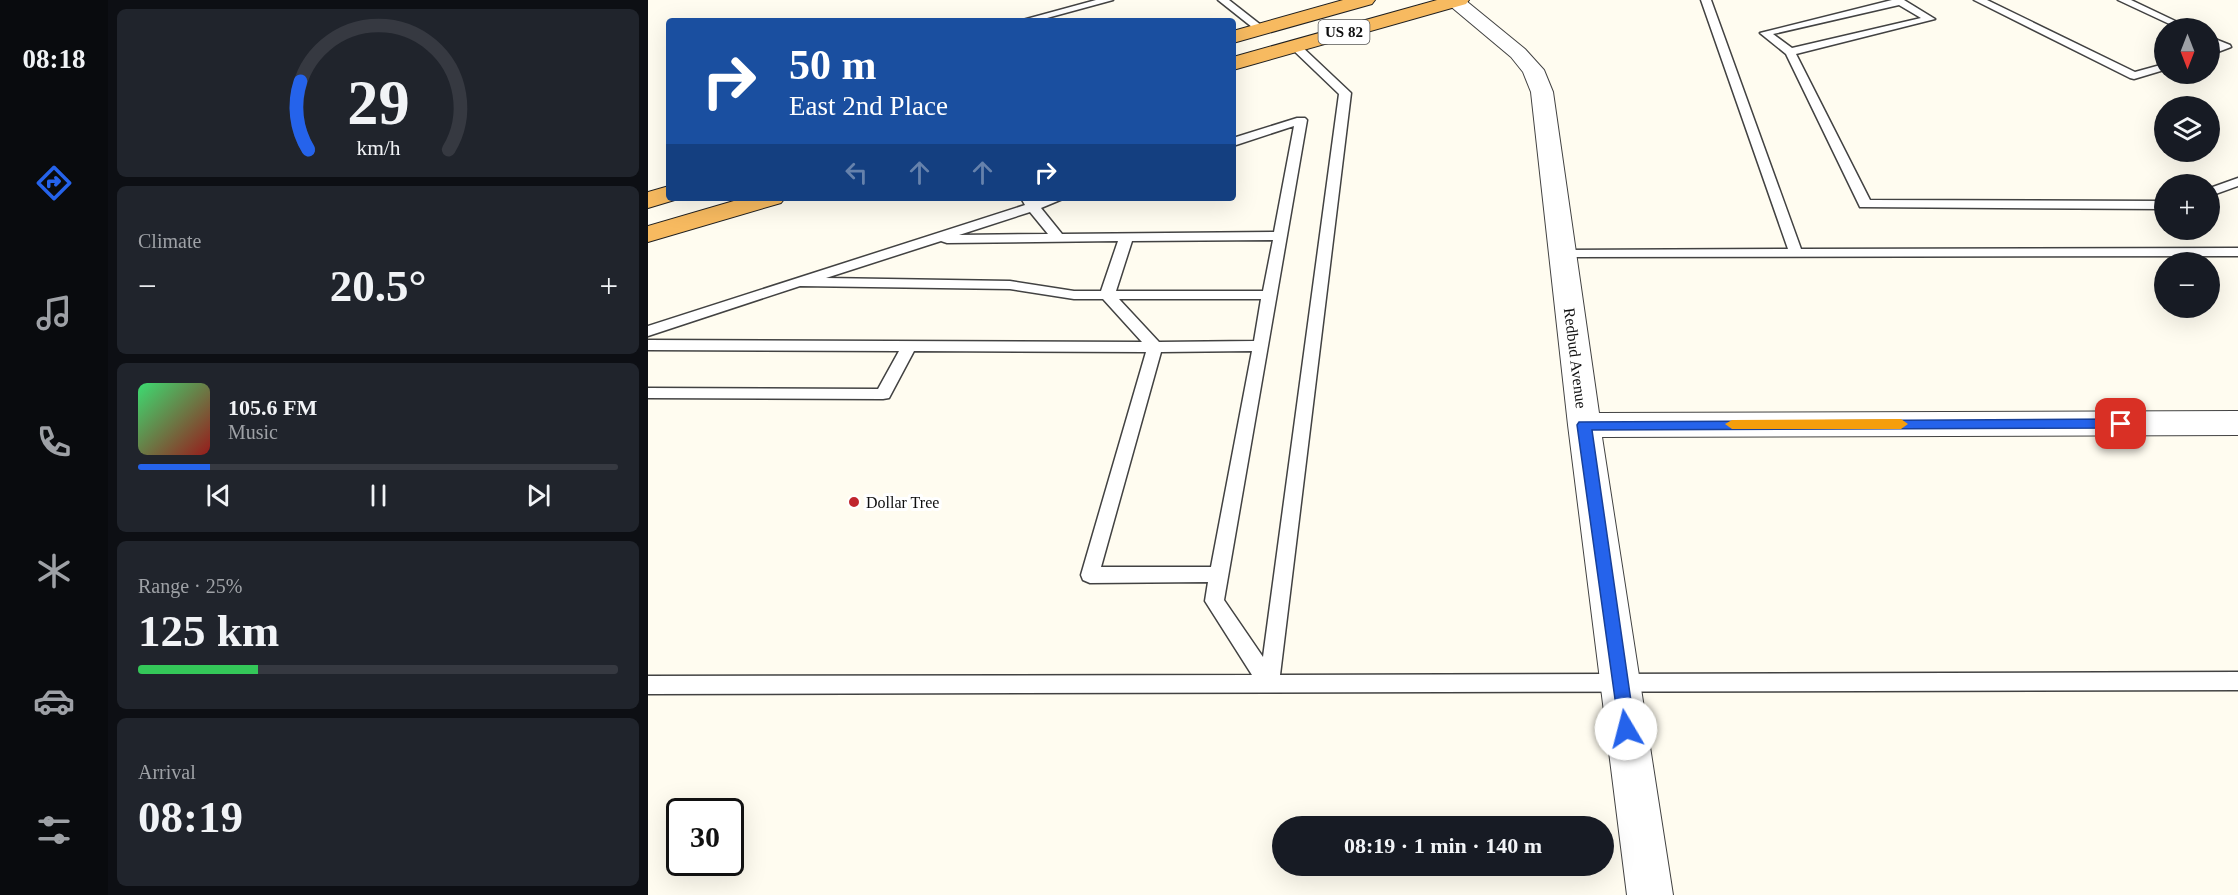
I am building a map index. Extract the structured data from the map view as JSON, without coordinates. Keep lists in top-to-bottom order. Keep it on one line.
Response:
{"streets":{"highway":["US 82"],"street":["Redbud Avenue"]},"crossings":[["US 82","Redbud Avenue"]],"places":["Dollar Tree"],"north":"bottom","page":{"tabs":"08:18","map_buttons":["+","−"],"turn":["50 m","East 2nd Place"],"tile":["Climate",["Range · 25%","125 km"],["Arrival","08:19"]],"heat":["−","20.5°","+"],"song":["105.6 FM","Music"],"limit":"30","trip":"08:19 · 1 min · 140 m","gauge":["29","km/h"]}}
